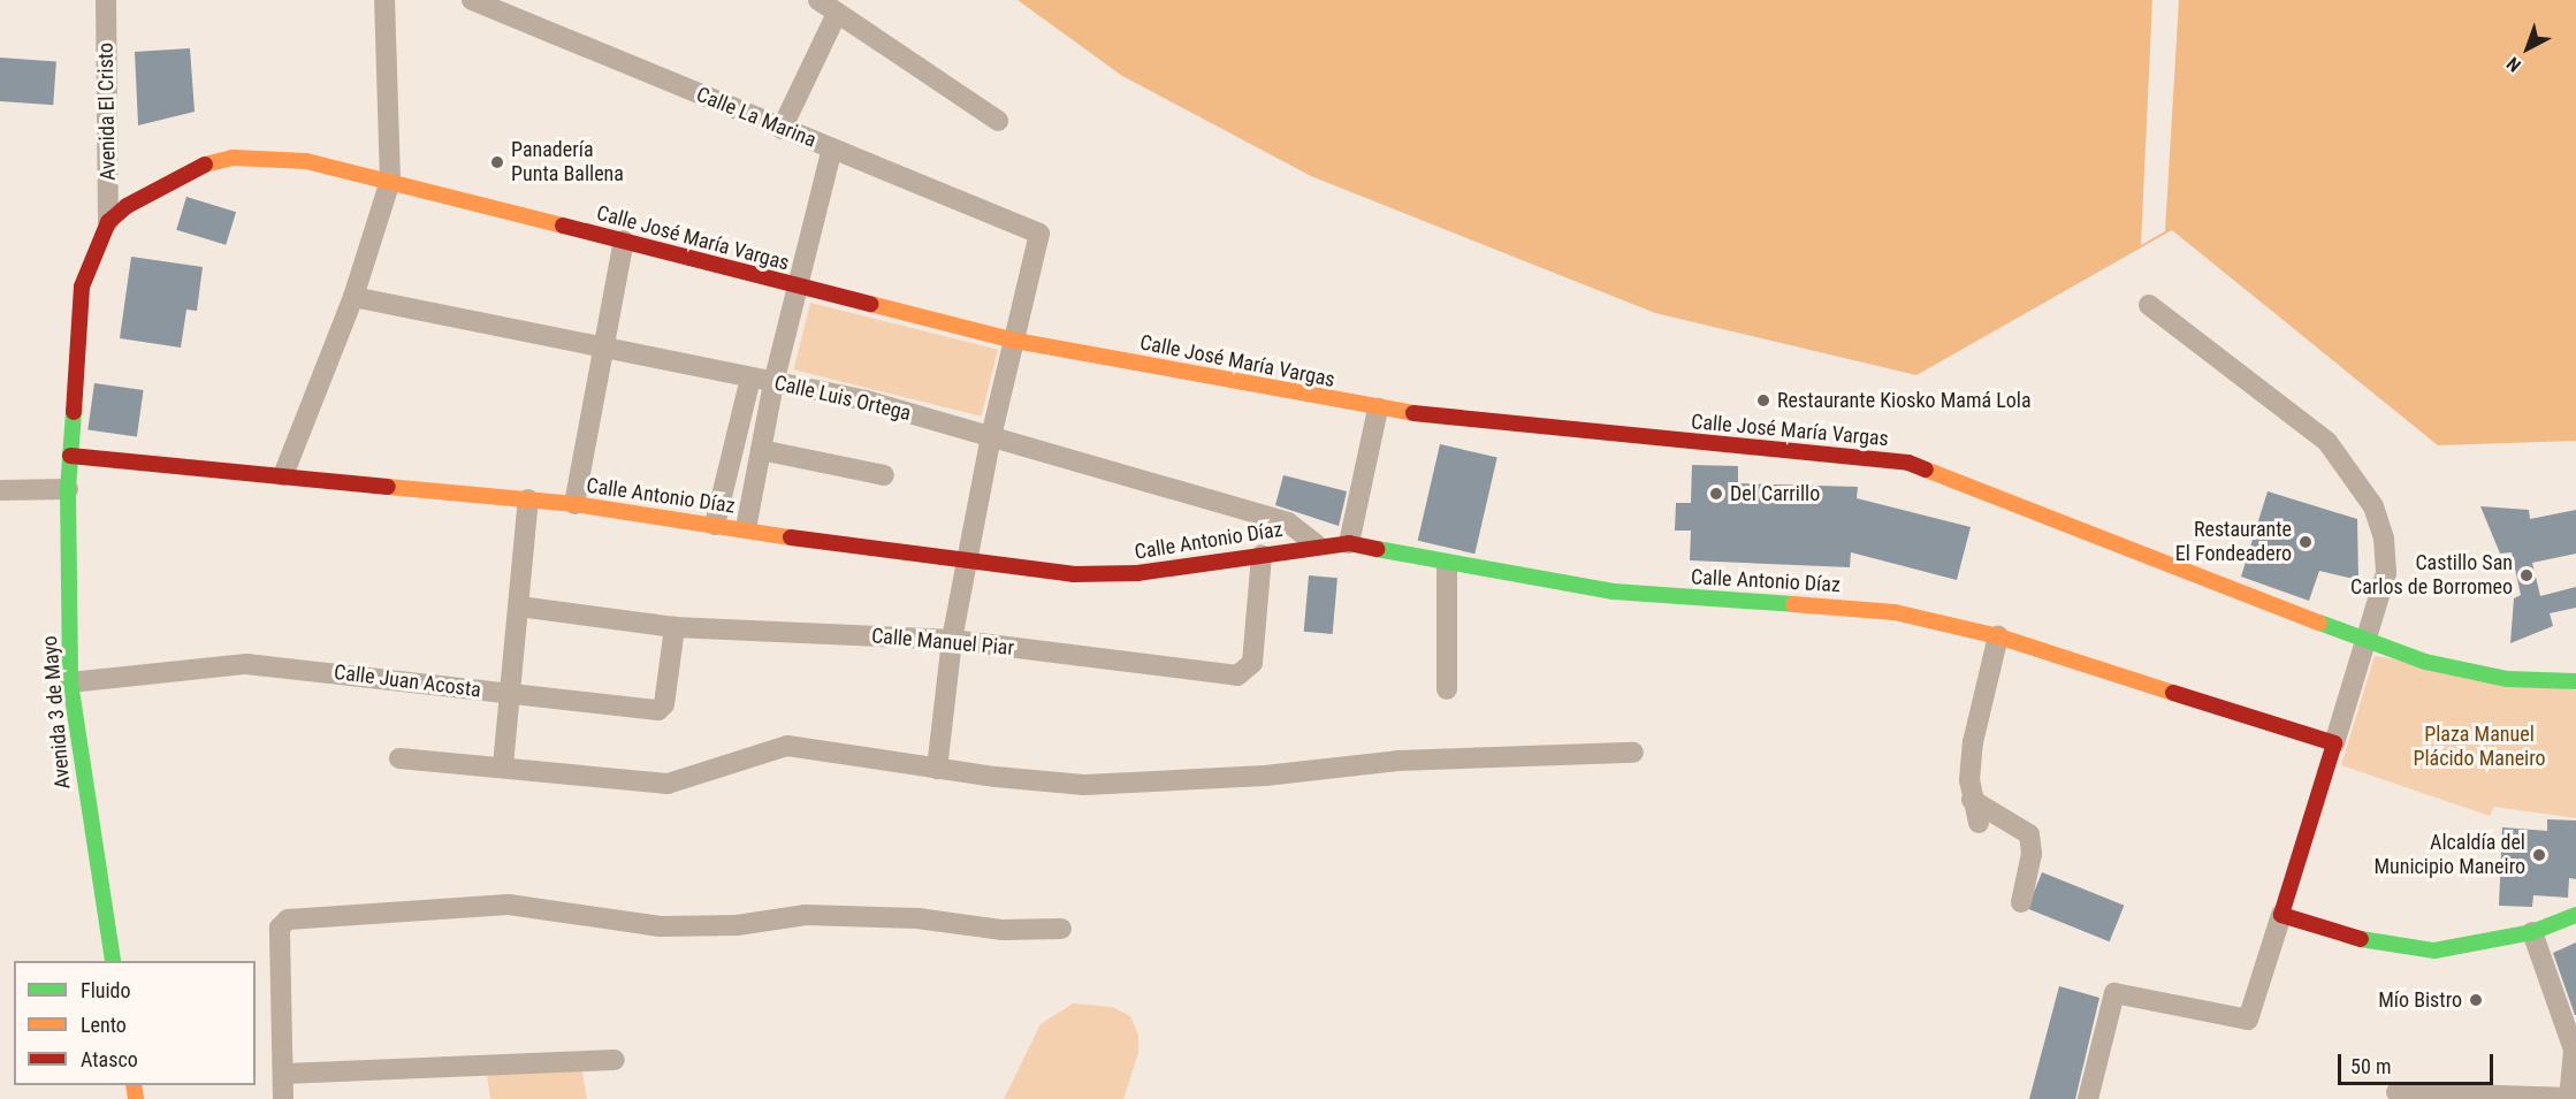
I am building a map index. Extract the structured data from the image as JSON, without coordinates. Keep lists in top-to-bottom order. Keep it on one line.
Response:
{"streets":{"street":["Avenida El Cristo","Calle La Marina","Calle José María Vargas","Calle Luis Ortega","Calle Antonio Díaz","Calle Manuel Piar","Calle Juan Acosta","Avenida 3 de Mayo"]},"crossings":[["Avenida El Cristo","Calle José María Vargas"],["Avenida El Cristo","Avenida 3 de Mayo"],["Calle La Marina","Calle José María Vargas"],["Calle José María Vargas","Avenida 3 de Mayo"],["Calle Luis Ortega","Calle Antonio Díaz"],["Calle Antonio Díaz","Calle Manuel Piar"],["Calle Antonio Díaz","Avenida 3 de Mayo"],["Calle Manuel Piar","Calle Juan Acosta"],["Calle Juan Acosta","Avenida 3 de Mayo"]],"parks":["Plaza Manuel Plácido Maneiro"],"places":["Panadería Punta Ballena","Restaurante Kiosko Mamá Lola","Del Carrillo","Restaurante El Fondeadero","Castillo San Carlos de Borromeo","Alcaldía del Municipio Maneiro","Mío Bistro"],"legend":["Fluido","Lento","Atasco"],"scale_bar":"50 m","north":"bottom left"}
